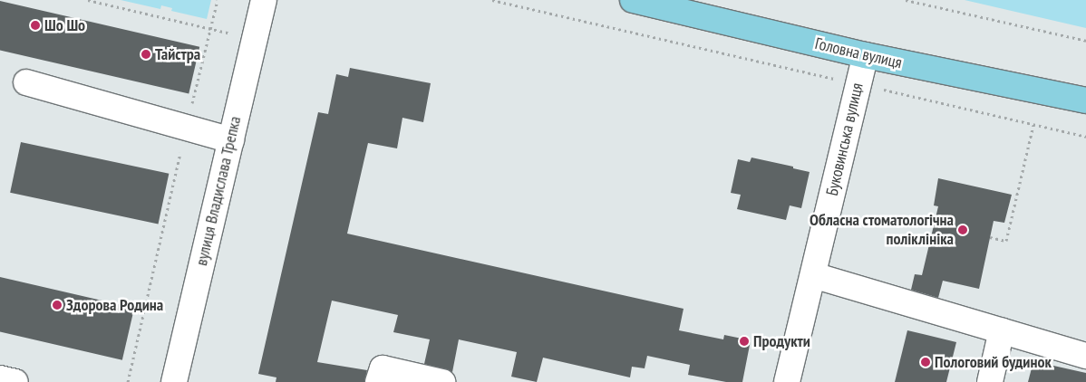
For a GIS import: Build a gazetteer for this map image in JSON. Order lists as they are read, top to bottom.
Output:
{
  "streets": {
    "main road": ["Головна вулиця"],
    "street": ["Буковинська вулиця", "вулиця Владислава Трепка"]
  },
  "crossings": [
    ["Головна вулиця", "Буковинська вулиця"]
  ],
  "places": [
    "Шо Шо",
    "Тайстра",
    "Обласна стоматологічна поліклініка",
    "Здорова Родина",
    "Продукти",
    "Пологовий будинок"
  ]
}
